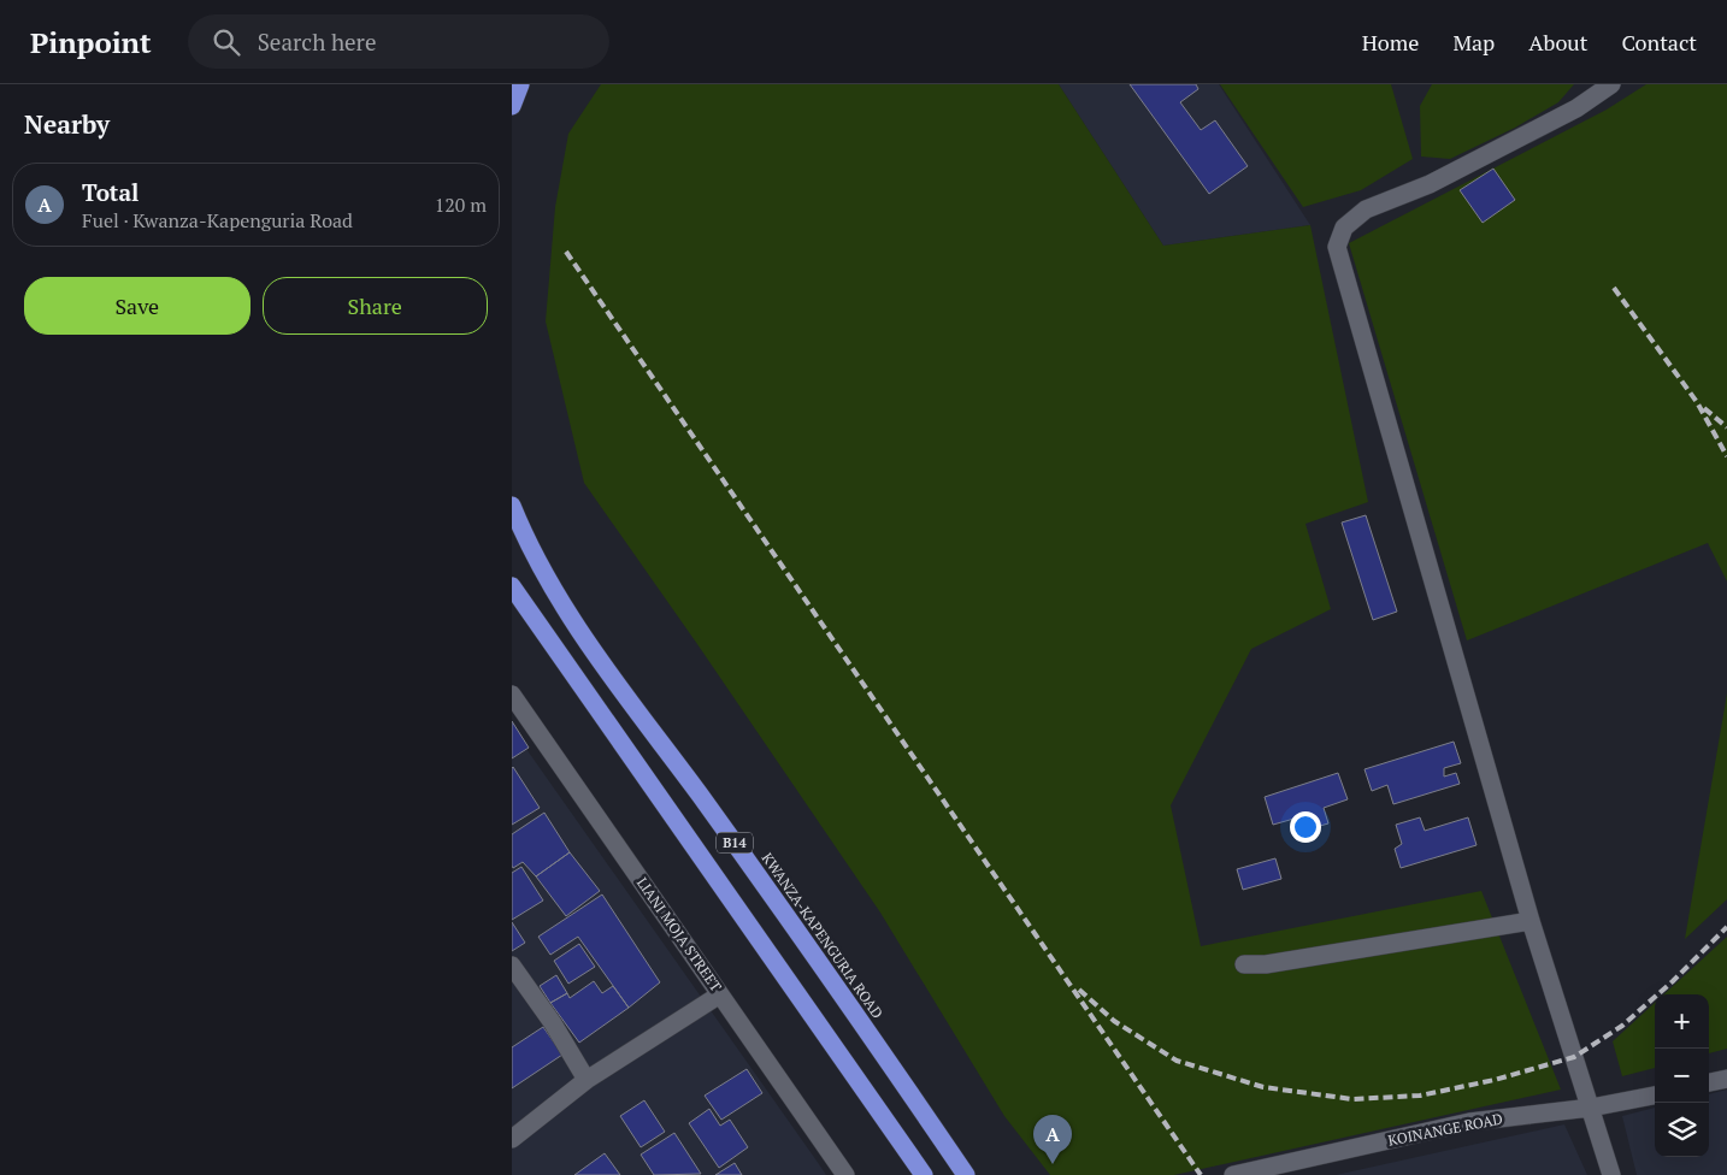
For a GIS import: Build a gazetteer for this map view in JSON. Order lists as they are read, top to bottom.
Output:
{
  "streets": {
    "highway": ["B14", "KWANZA-KAPENGURIA ROAD"],
    "street": ["LIANI MOJA STREET", "KOINANGE ROAD"]
  },
  "page": {
    "header": "Pinpoint",
    "search": "Search here",
    "nav": [
      "Home",
      "Map",
      "About",
      "Contact"
    ],
    "heading": "Nearby",
    "list": [
      {
        "mark": "A",
        "name": "Total",
        "note": "Fuel · Kwanza-Kapenguria Road",
        "value": "120 m"
      }
    ],
    "buttons": ["Save", "Share"],
    "map_buttons": ["+", "−"],
    "pins": "A"
  }
}
